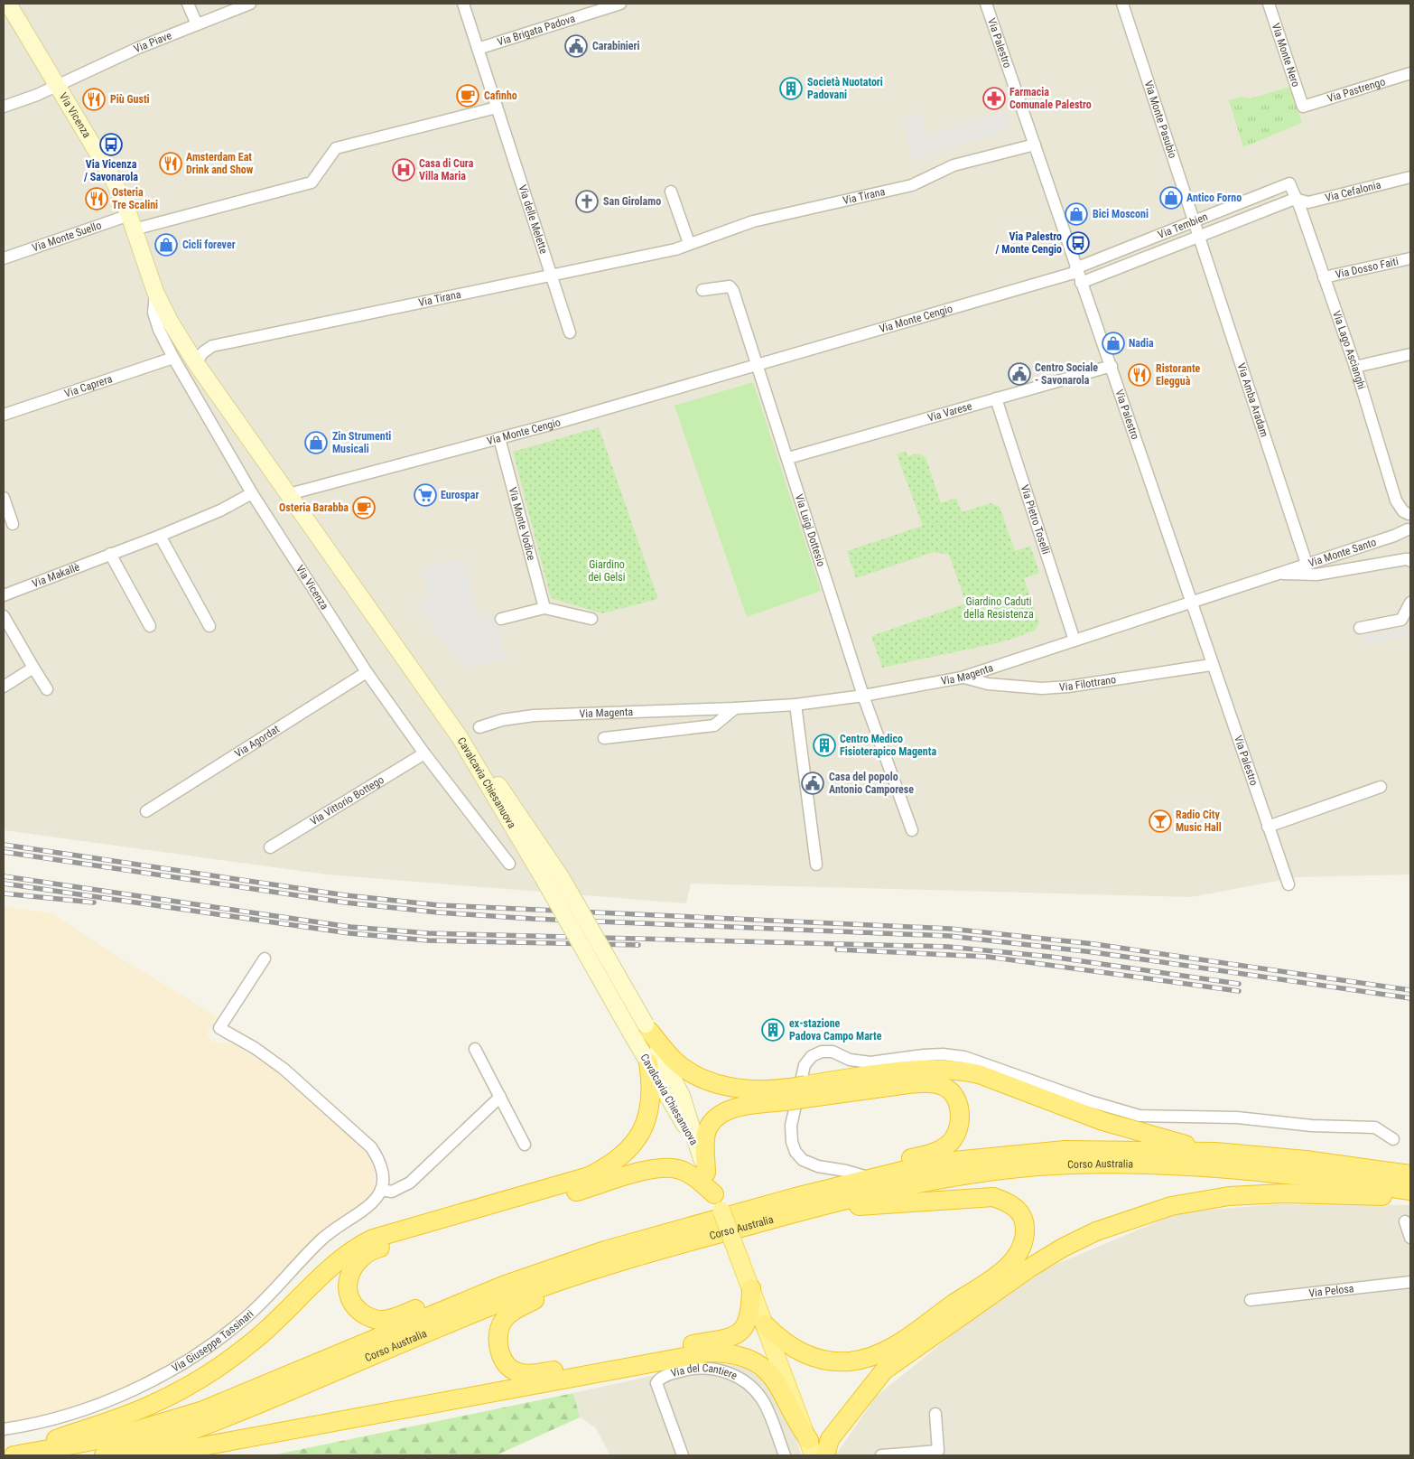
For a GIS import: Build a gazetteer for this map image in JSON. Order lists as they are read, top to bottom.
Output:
{
  "streets": {
    "highway": ["Corso Australia"],
    "main road": ["Via Vicenza", "Cavalcavia Chiesanuova"],
    "street": [
      "Via Brigata Padova",
      "Via Piave",
      "Via Palestro",
      "Via Monte Nero",
      "Via Pastrengo",
      "Via Monte Pasubio",
      "Via Cefalonia",
      "Via Tirana",
      "Via delle Melette",
      "Via Tembien",
      "Via Monte Suello",
      "Via Dosso Faiti",
      "Via Monte Cengio",
      "Via Lago Ascianghi",
      "Via Caprera",
      "Via Amba Aradam",
      "Via Varese",
      "Via Pietro Toselli",
      "Via Monte Vodice",
      "Via Luigi Dottesio",
      "Via Monte Santo",
      "Via Makallè",
      "Via Magenta",
      "Via Filottrano",
      "Via Agordat",
      "Via Vittorio Bottego",
      "Via Pelosa",
      "Via Giuseppe Tassinari",
      "Via del Cantiere"
    ]
  },
  "crossings": [
    ["Via Brigata Padova", "Via delle Melette"],
    ["Via Piave", "Via Vicenza"],
    ["Via Palestro", "Via Tirana"],
    ["Via Palestro", "Via Tembien"],
    ["Via Palestro", "Via Monte Cengio"],
    ["Via Palestro", "Via Varese"],
    ["Via Palestro", "Via Monte Santo"],
    ["Via Palestro", "Via Magenta"],
    ["Via Palestro", "Via Filottrano"],
    ["Via Monte Nero", "Via Pastrengo"],
    ["Via Vicenza", "Via Tirana"],
    ["Via Vicenza", "Via Monte Suello"],
    ["Via Vicenza", "Via Monte Cengio"],
    ["Via Vicenza", "Via Caprera"],
    ["Via Vicenza", "Via Makallè"],
    ["Via Vicenza", "Via Agordat"],
    ["Via Vicenza", "Cavalcavia Chiesanuova"],
    ["Via Vicenza", "Via Vittorio Bottego"],
    ["Via Monte Pasubio", "Via Tembien"],
    ["Via Monte Pasubio", "Via Amba Aradam"],
    ["Via Cefalonia", "Via Tembien"],
    ["Via Cefalonia", "Via Lago Ascianghi"],
    ["Via Tirana", "Via delle Melette"],
    ["Via Tembien", "Via Monte Cengio"],
    ["Via Tembien", "Via Lago Ascianghi"],
    ["Via Tembien", "Via Amba Aradam"],
    ["Via Dosso Faiti", "Via Lago Ascianghi"],
    ["Via Monte Cengio", "Via Monte Vodice"],
    ["Via Monte Cengio", "Via Luigi Dottesio"],
    ["Via Lago Ascianghi", "Via Monte Santo"],
    ["Via Amba Aradam", "Via Monte Santo"],
    ["Via Varese", "Via Pietro Toselli"],
    ["Via Varese", "Via Luigi Dottesio"],
    ["Via Pietro Toselli", "Via Magenta"],
    ["Via Luigi Dottesio", "Via Magenta"],
    ["Via Monte Santo", "Via Magenta"],
    ["Via Magenta", "Via Filottrano"]
  ],
  "parks": ["Giardino dei Gelsi", "Giardino Caduti della Resistenza"],
  "places": {
    "public building": ["Carabinieri", "Centro Sociale - Savonarola", "Casa del popolo Antonio Camporese"],
    "building": ["Società Nuotatori Padovani", "Centro Medico Fisioterapico Magenta", "ex-stazione Padova Campo Marte"],
    "cafe": ["Cafinho", "Osteria Barabba"],
    "pharmacy": ["Farmacia Comunale Palestro"],
    "restaurant": [
      "Più Gusti",
      "Amsterdam Eat Drink and Show",
      "Osteria Tre Scalini",
      "Ristorante Elegguà"
    ],
    "bus stop": ["Via Vicenza / Savonarola", "Via Palestro / Monte Cengio"],
    "hospital": ["Casa di Cura Villa Maria"],
    "shop": [
      "Antico Forno",
      "Bici Mosconi",
      "Cicli forever",
      "Nadia",
      "Zin Strumenti Musicali"
    ],
    "church": ["San Girolamo"],
    "supermarket": ["Eurospar"],
    "bar": ["Radio City Music Hall"]
  }
}
